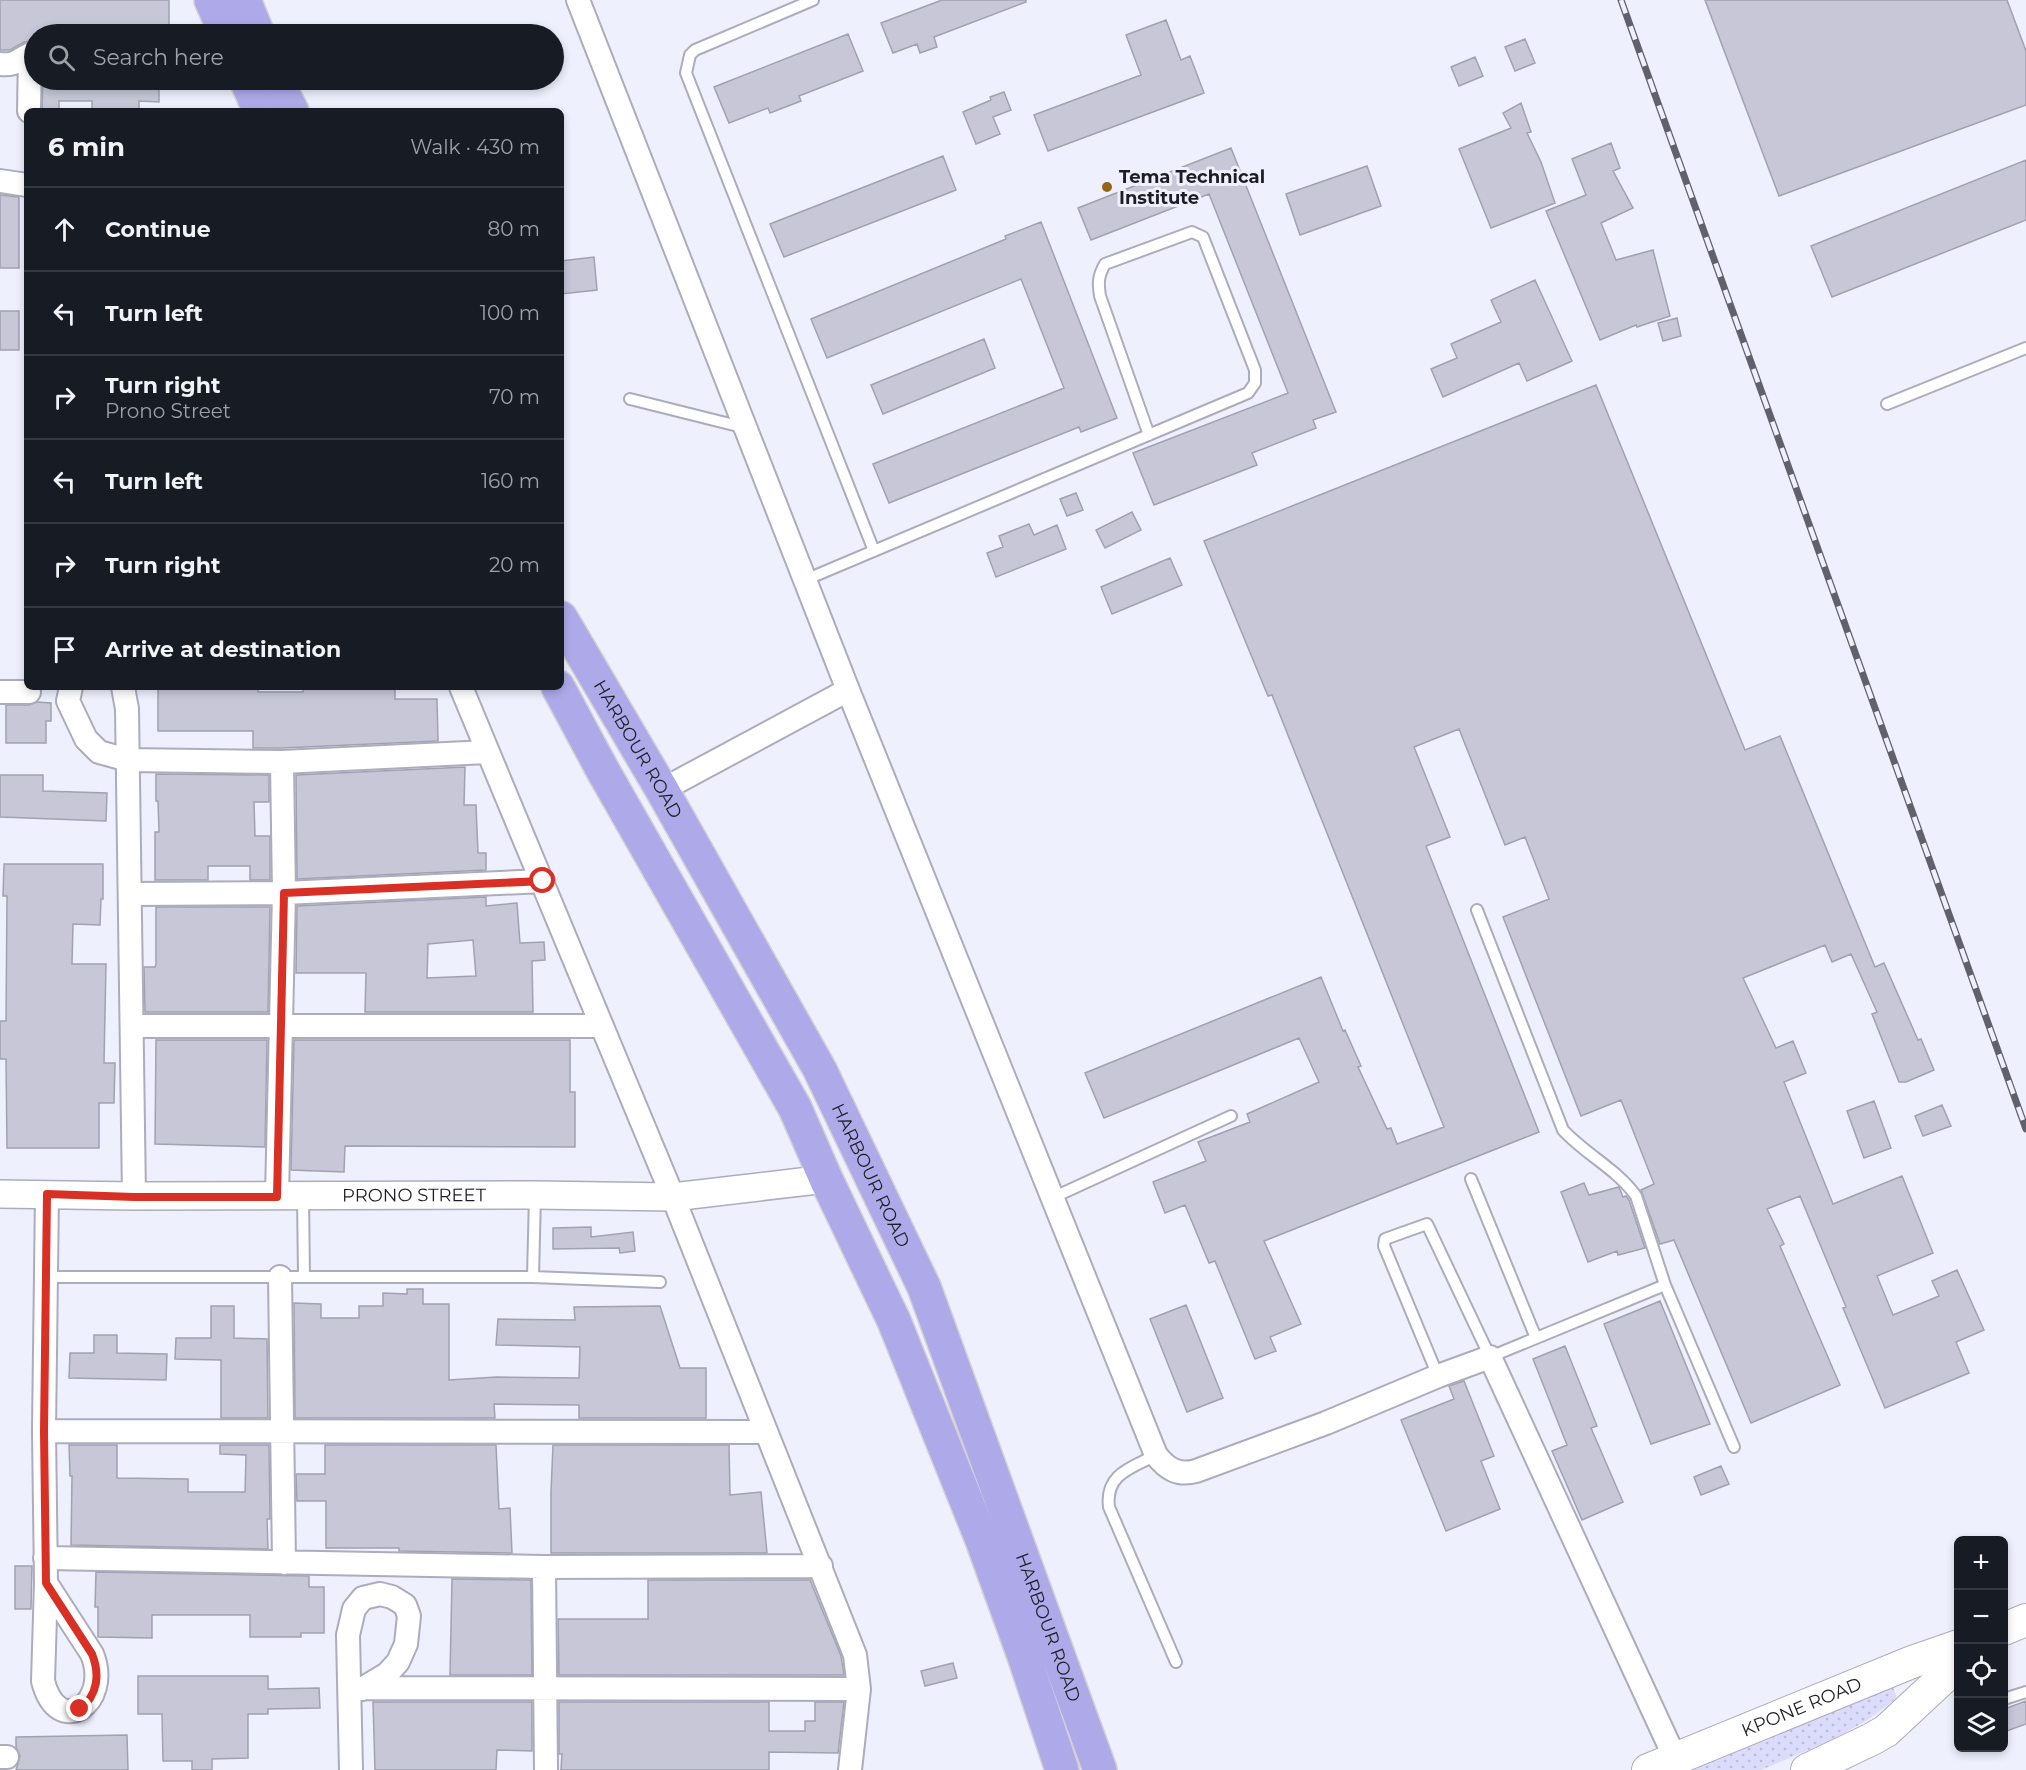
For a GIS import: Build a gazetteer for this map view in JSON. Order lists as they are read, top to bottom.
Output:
{
  "streets": {
    "highway": ["HARBOUR ROAD"],
    "main road": ["KPONE ROAD"],
    "street": ["PRONO STREET"]
  },
  "crossings": [
    ["HARBOUR ROAD", "PRONO STREET"]
  ],
  "places": ["Tema Technical Institute"],
  "page": {
    "search": "Search here",
    "heading": ["6 min", "Walk · 430 m"],
    "list": [
      ["Continue", "80 m"],
      ["Turn left", "100 m"],
      ["Turn right", "Prono Street", "70 m"],
      ["Turn left", "160 m"],
      ["Turn right", "20 m"],
      "Arrive at destination"
    ],
    "map_buttons": ["+", "−"]
  }
}
